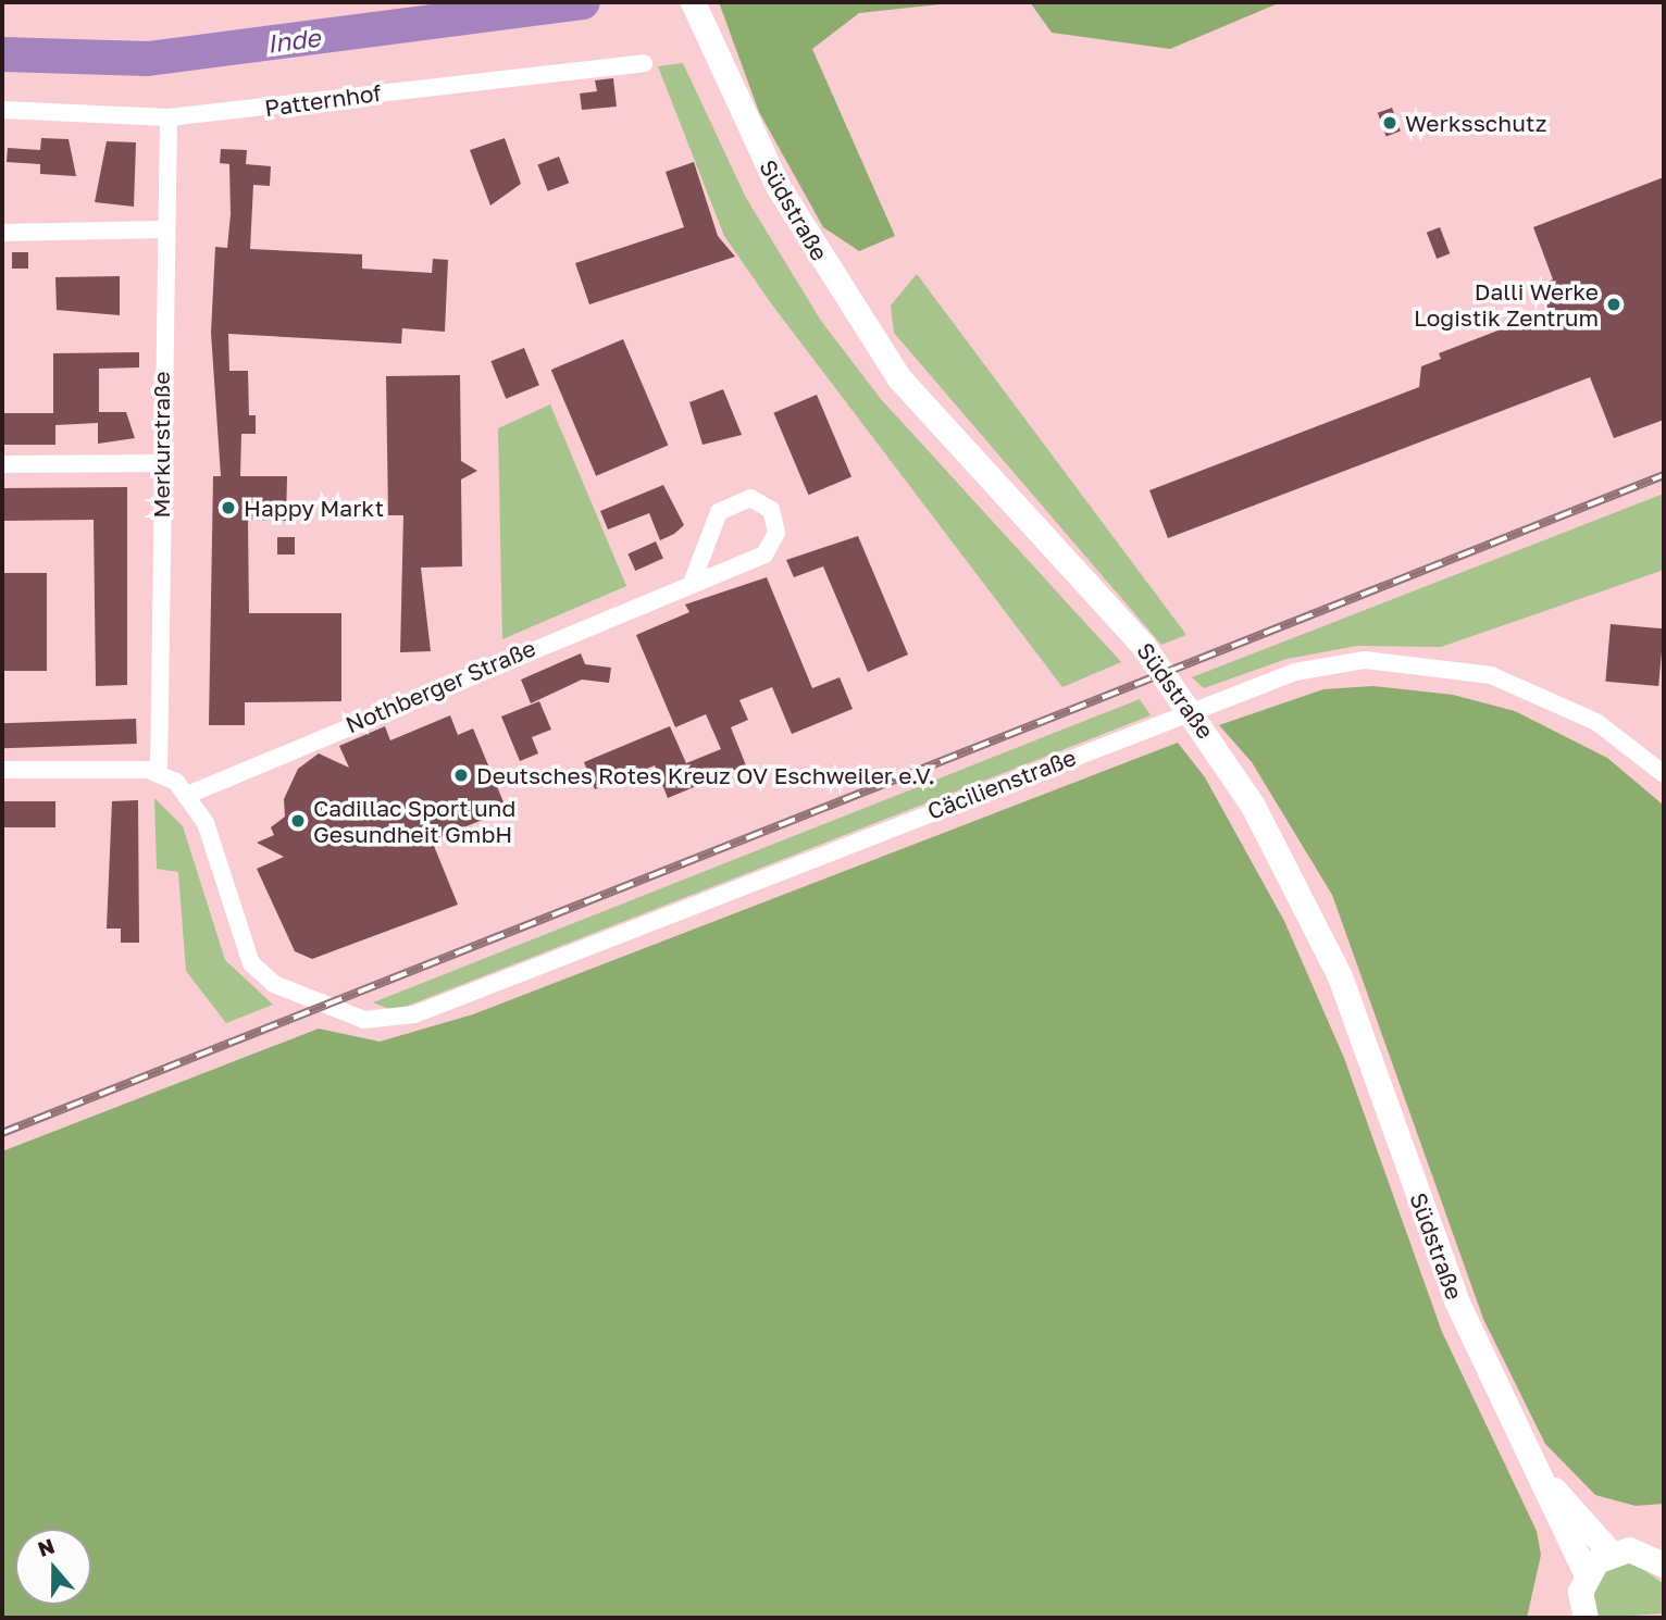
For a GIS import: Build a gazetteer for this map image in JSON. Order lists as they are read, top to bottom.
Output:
{
  "streets": {
    "main road": ["Südstraße"],
    "street": [
      "Patternhof",
      "Merkurstraße",
      "Nothberger Straße",
      "Cäcilienstraße"
    ]
  },
  "crossings": [
    ["Patternhof", "Merkurstraße"],
    ["Nothberger Straße", "Cäcilienstraße"]
  ],
  "water": ["Inde"],
  "places": [
    "Werksschutz",
    "Dalli Werke Logistik Zentrum",
    "Happy Markt",
    "Deutsches Rotes Kreuz OV Eschweiler e.V.",
    "Cadillac Sport und Gesundheit GmbH"
  ],
  "north": "top"
}
